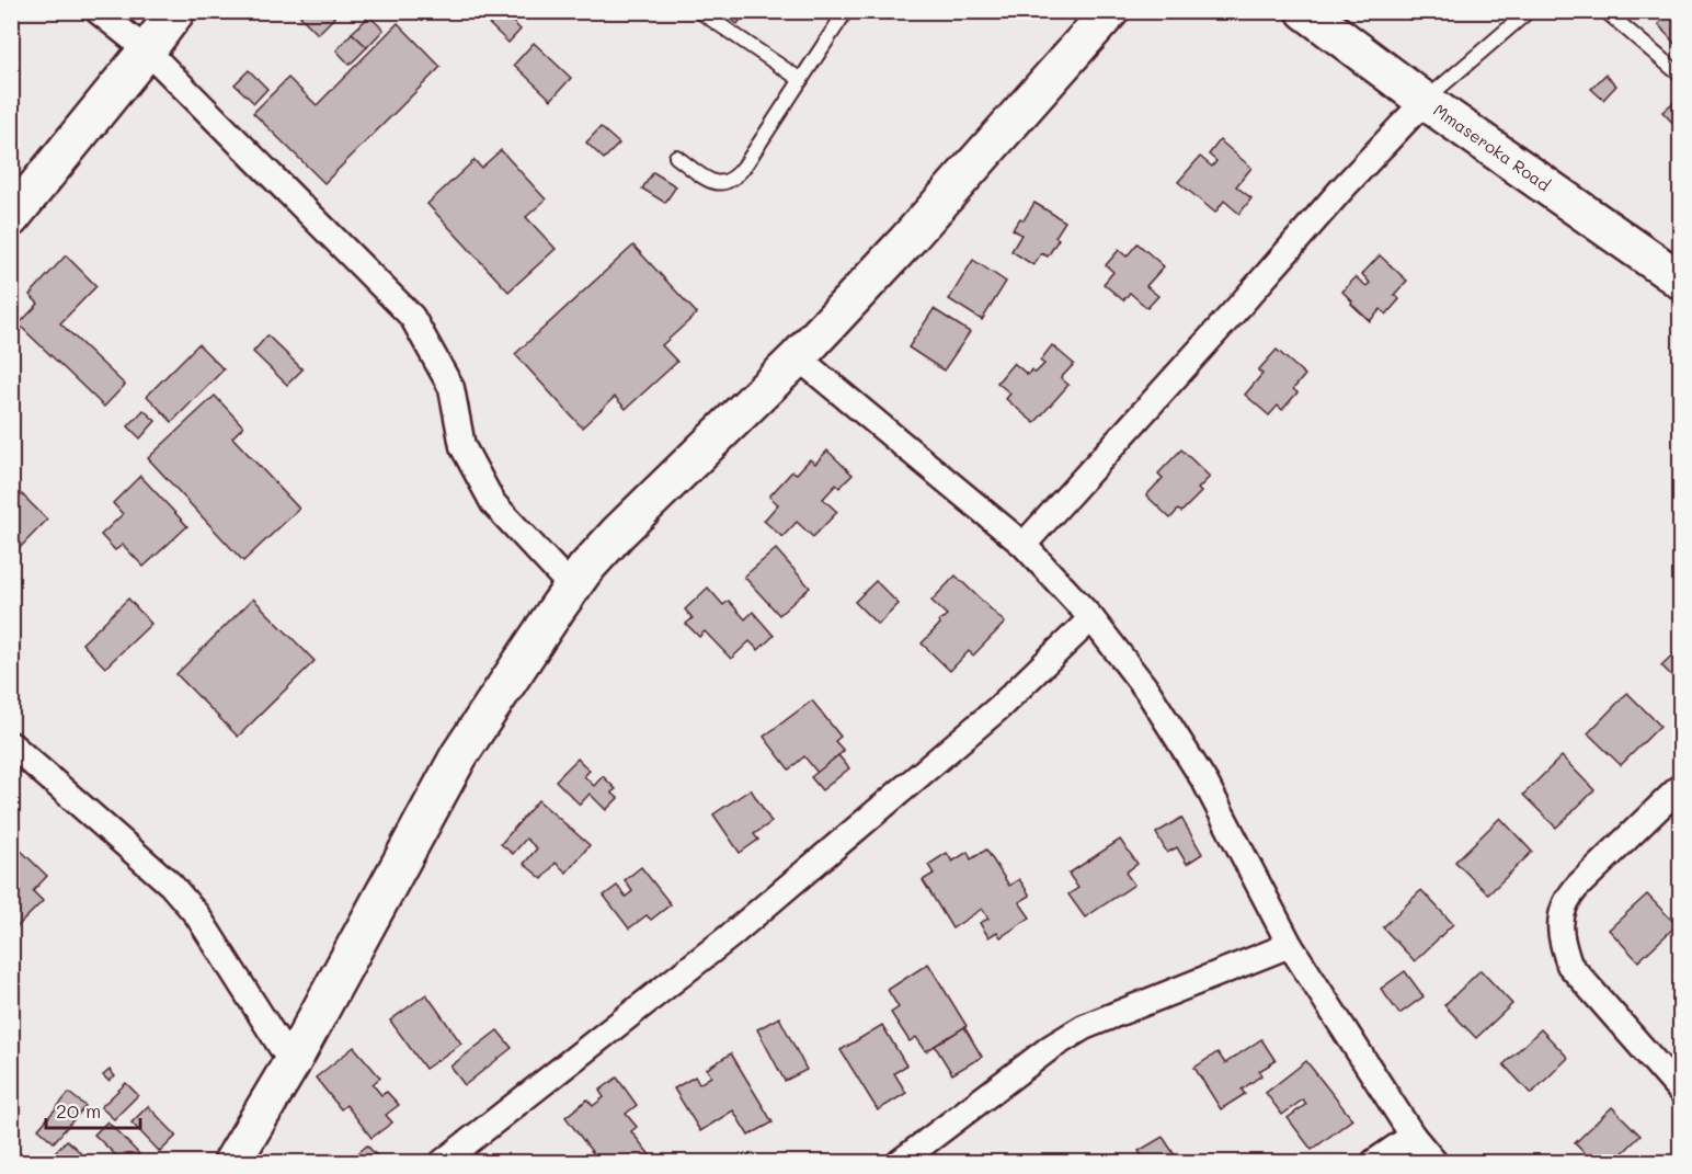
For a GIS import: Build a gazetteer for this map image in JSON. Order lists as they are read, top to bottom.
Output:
{
  "streets": {
    "street": ["Mmaseroka Road"]
  },
  "scale_bar": "20 m"
}
